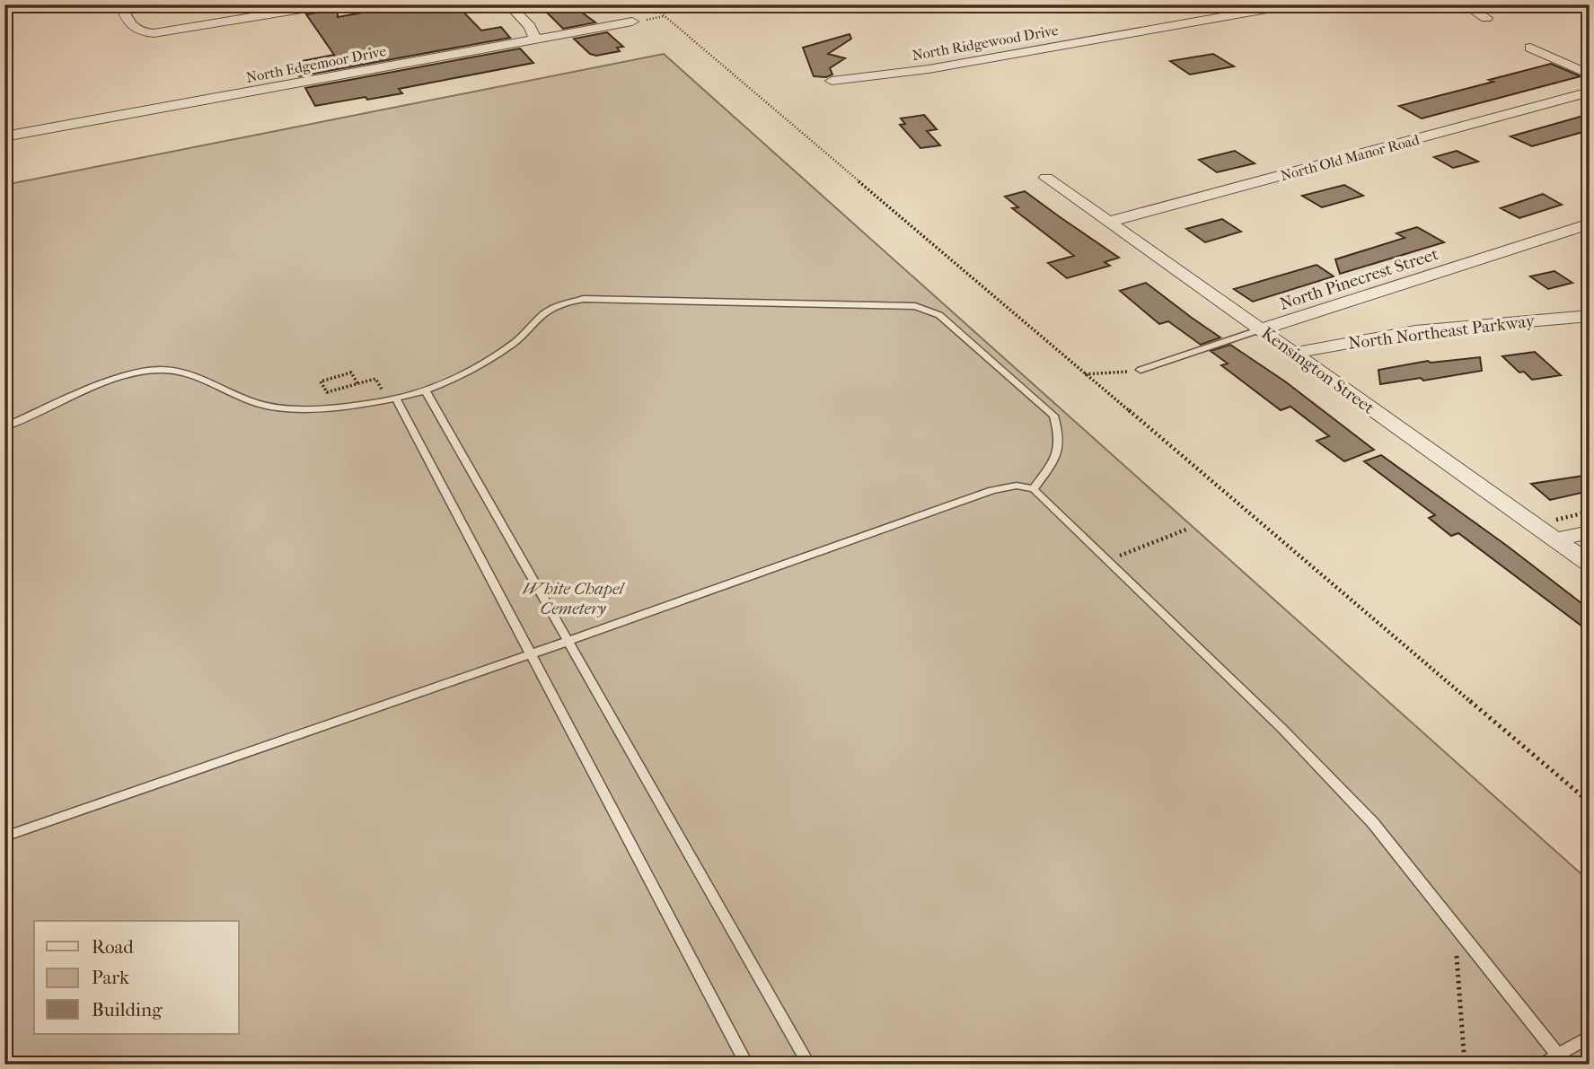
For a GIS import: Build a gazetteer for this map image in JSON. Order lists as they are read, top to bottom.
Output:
{
  "streets": {
    "street": [
      "North Ridgewood Drive",
      "North Edgemoor Drive",
      "North Old Manor Road",
      "North Pinecrest Street",
      "North Northeast Parkway",
      "Kensington Street"
    ]
  },
  "crossings": [
    ["North Old Manor Road", "Kensington Street"],
    ["North Pinecrest Street", "Kensington Street"],
    ["North Northeast Parkway", "Kensington Street"]
  ],
  "parks": ["White Chapel Cemetery"],
  "legend": ["Road", "Park", "Building"]
}
